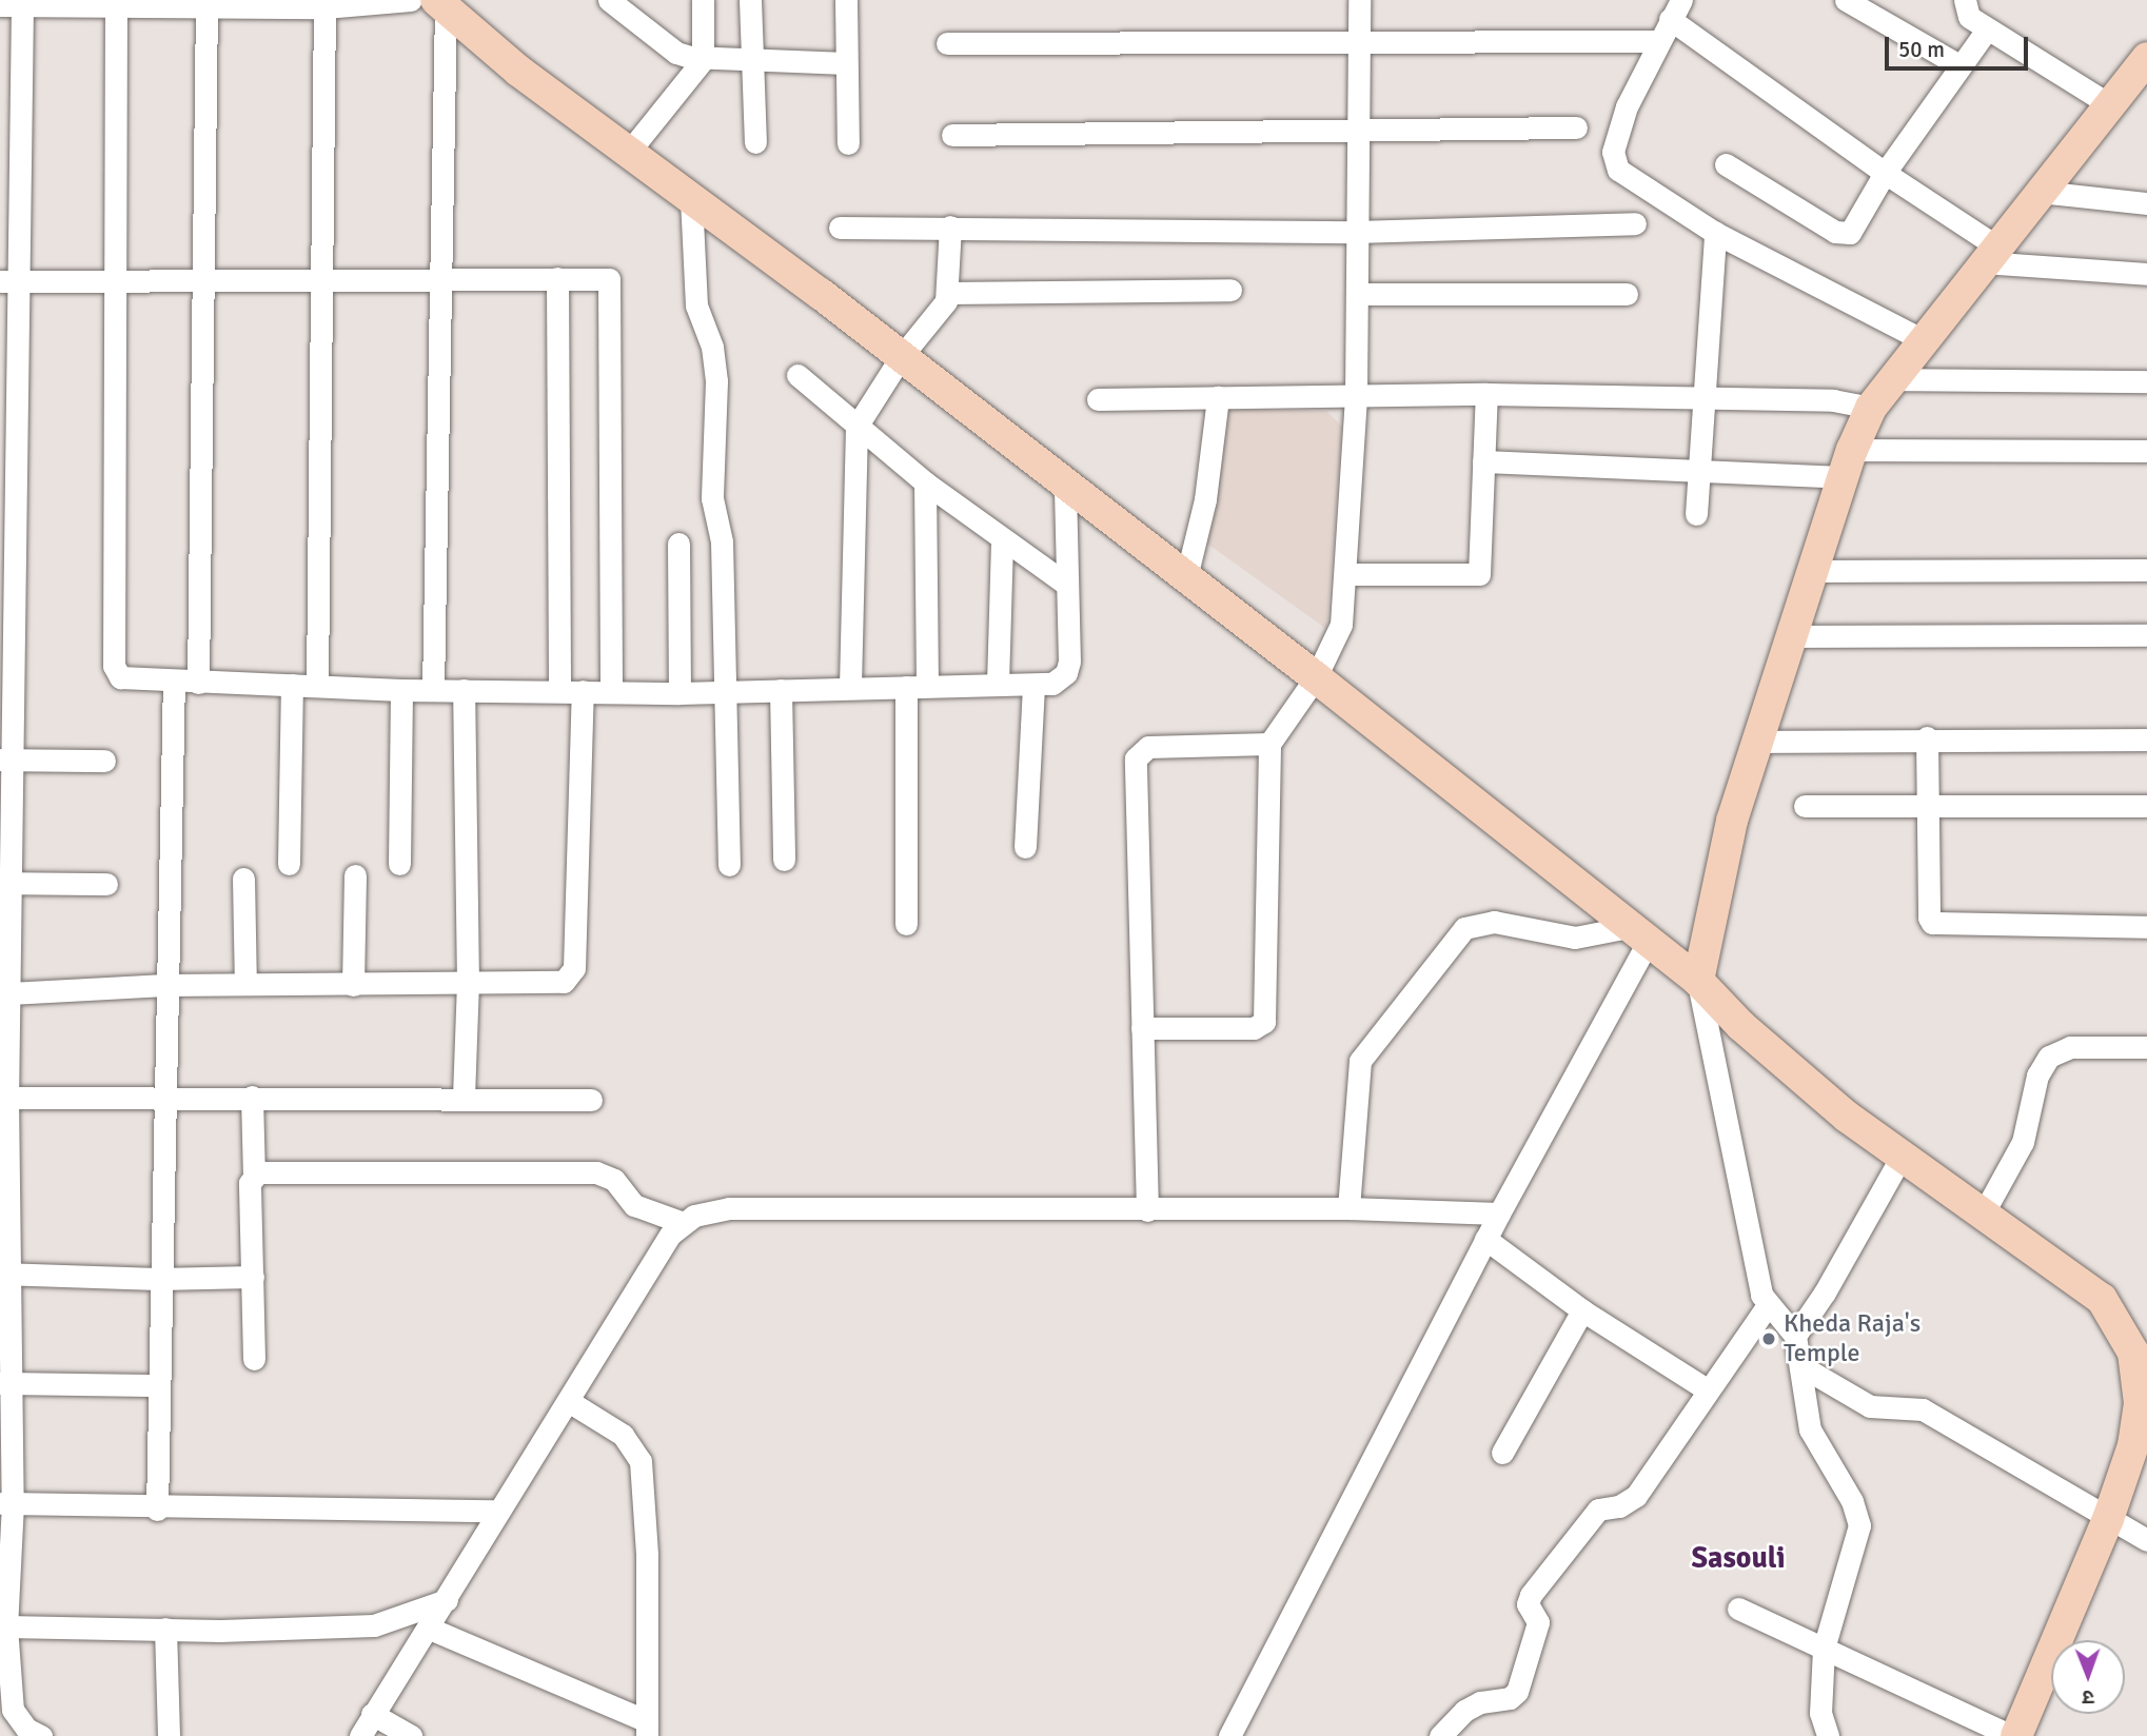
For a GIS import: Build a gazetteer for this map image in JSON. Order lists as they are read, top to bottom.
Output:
{
  "districts": ["Sasouli"],
  "places": ["Kheda Raja's Temple"],
  "scale_bar": "50 m",
  "north": "bottom"
}
